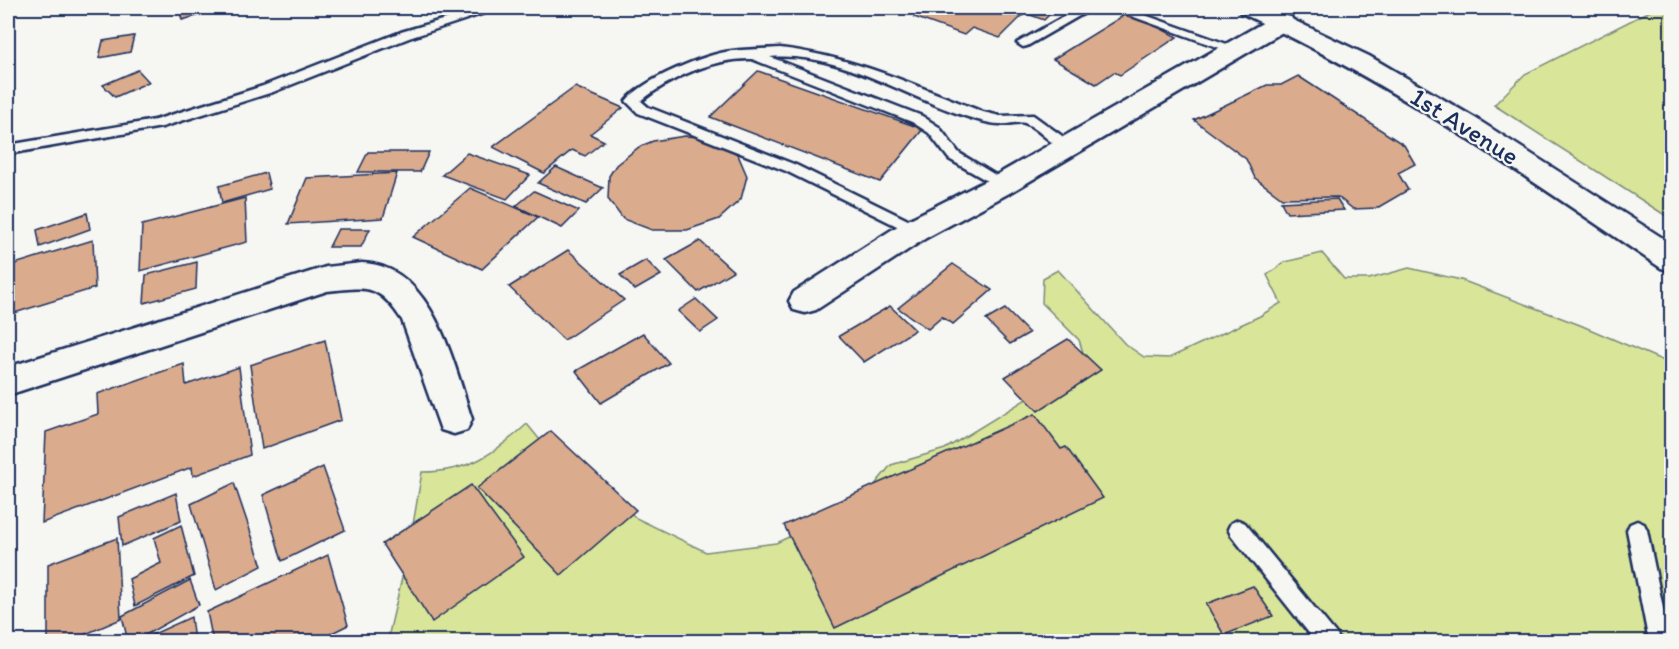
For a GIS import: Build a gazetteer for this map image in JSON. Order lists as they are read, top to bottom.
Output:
{
  "streets": {
    "street": ["1st Avenue"]
  }
}
